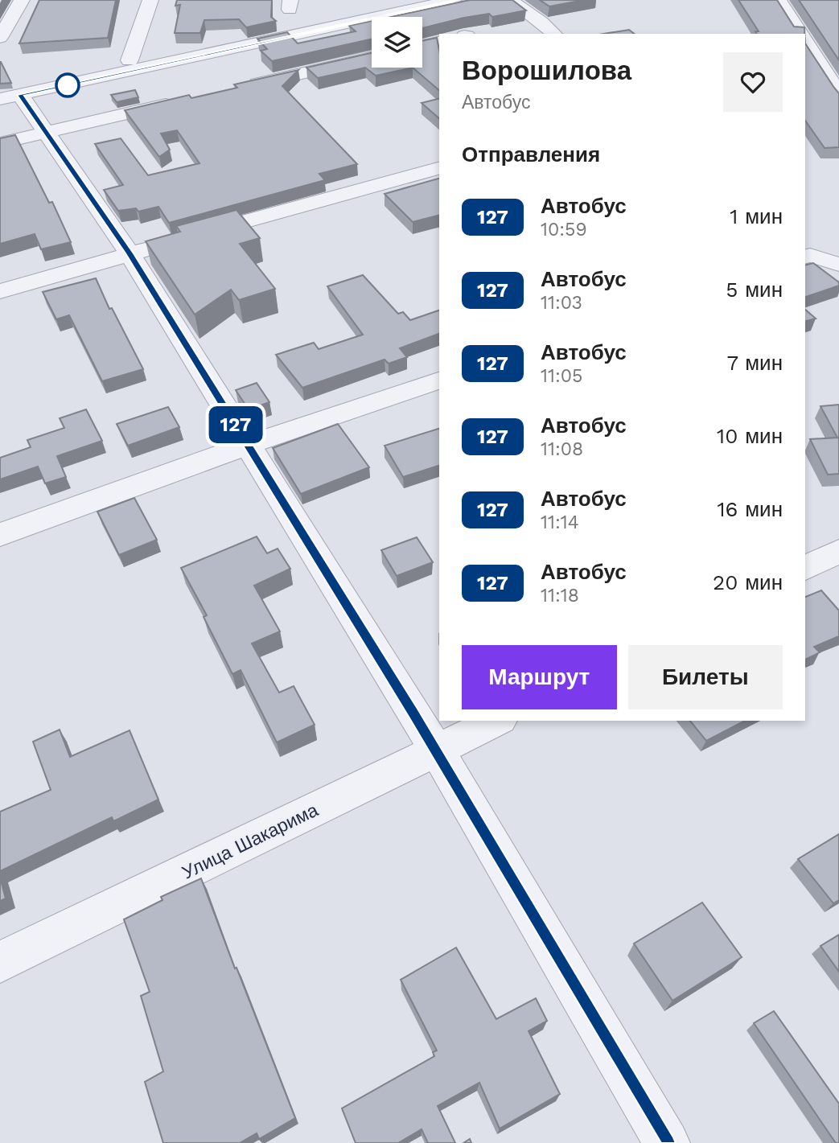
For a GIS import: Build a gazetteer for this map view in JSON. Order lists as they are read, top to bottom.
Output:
{
  "streets": {
    "street": ["Улица Шакарима"]
  },
  "lines": ["bus line 127"],
  "page": {
    "on_map": "127",
    "heading": [
      ["Ворошилова", "Автобус"],
      "Отправления"
    ],
    "list": [
      {
        "mark": "127",
        "name": "Автобус",
        "note": "10:59",
        "value": "1 мин"
      },
      {
        "mark": "127",
        "name": "Автобус",
        "note": "11:03",
        "value": "5 мин"
      },
      {
        "mark": "127",
        "name": "Автобус",
        "note": "11:05",
        "value": "7 мин"
      },
      {
        "mark": "127",
        "name": "Автобус",
        "note": "11:08",
        "value": "10 мин"
      },
      {
        "mark": "127",
        "name": "Автобус",
        "note": "11:14",
        "value": "16 мин"
      },
      {
        "mark": "127",
        "name": "Автобус",
        "note": "11:18",
        "value": "20 мин"
      }
    ],
    "buttons": ["Маршрут", "Билеты"]
  }
}
